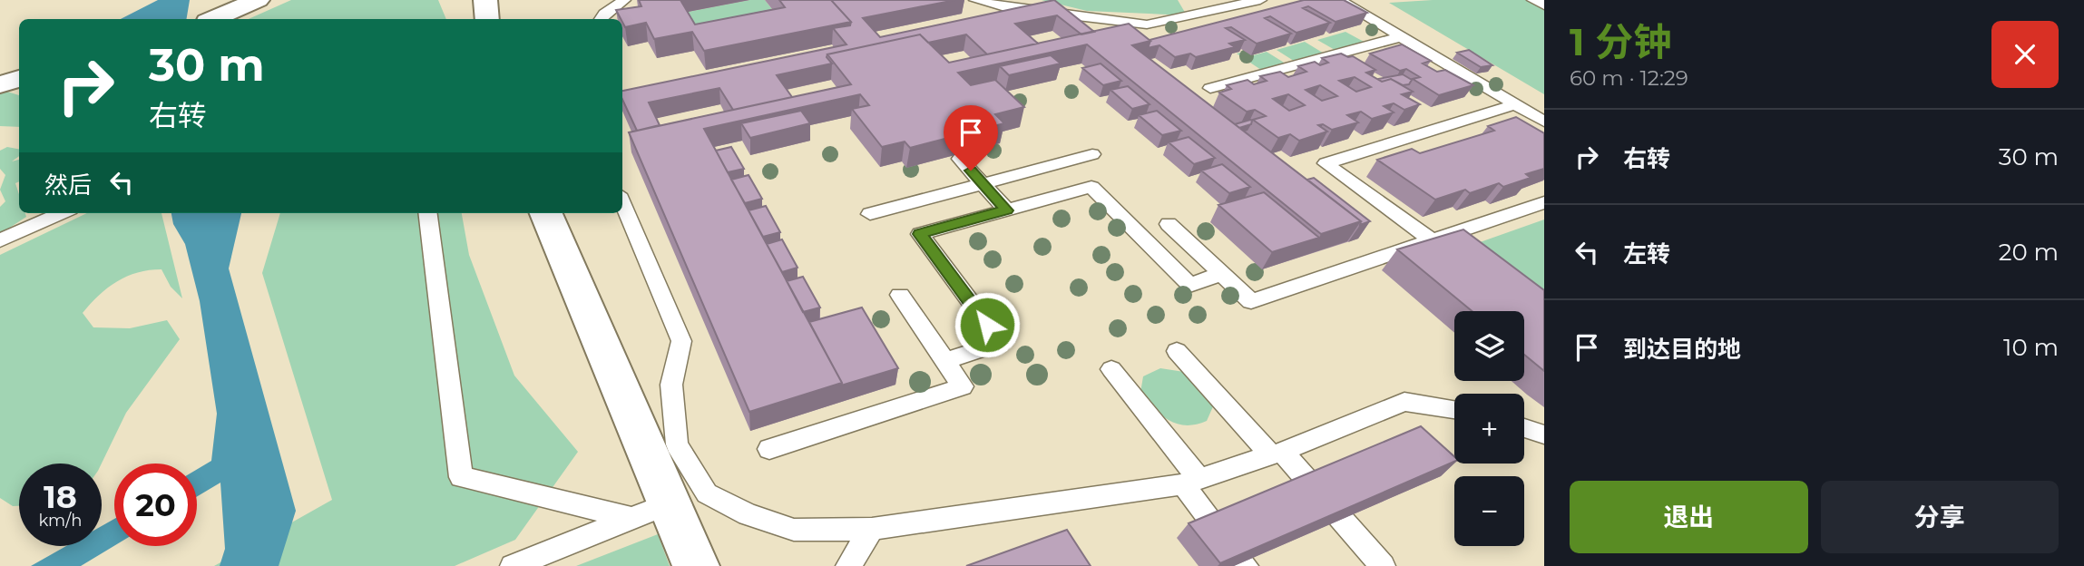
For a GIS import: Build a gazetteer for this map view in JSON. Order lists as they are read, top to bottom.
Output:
{
  "page": {
    "heading": ["1 分钟", "60 m · 12:29"],
    "turn": ["30 m", "右转"],
    "list": [
      {
        "name": "右转",
        "value": "30 m"
      },
      {
        "name": "左转",
        "value": "20 m"
      },
      {
        "name": "到达目的地",
        "value": "10 m"
      }
    ],
    "then": "然后",
    "map_buttons": ["+", "−"],
    "speed": "18 km/h",
    "limit": "20",
    "buttons": ["退出", "分享"]
  }
}
